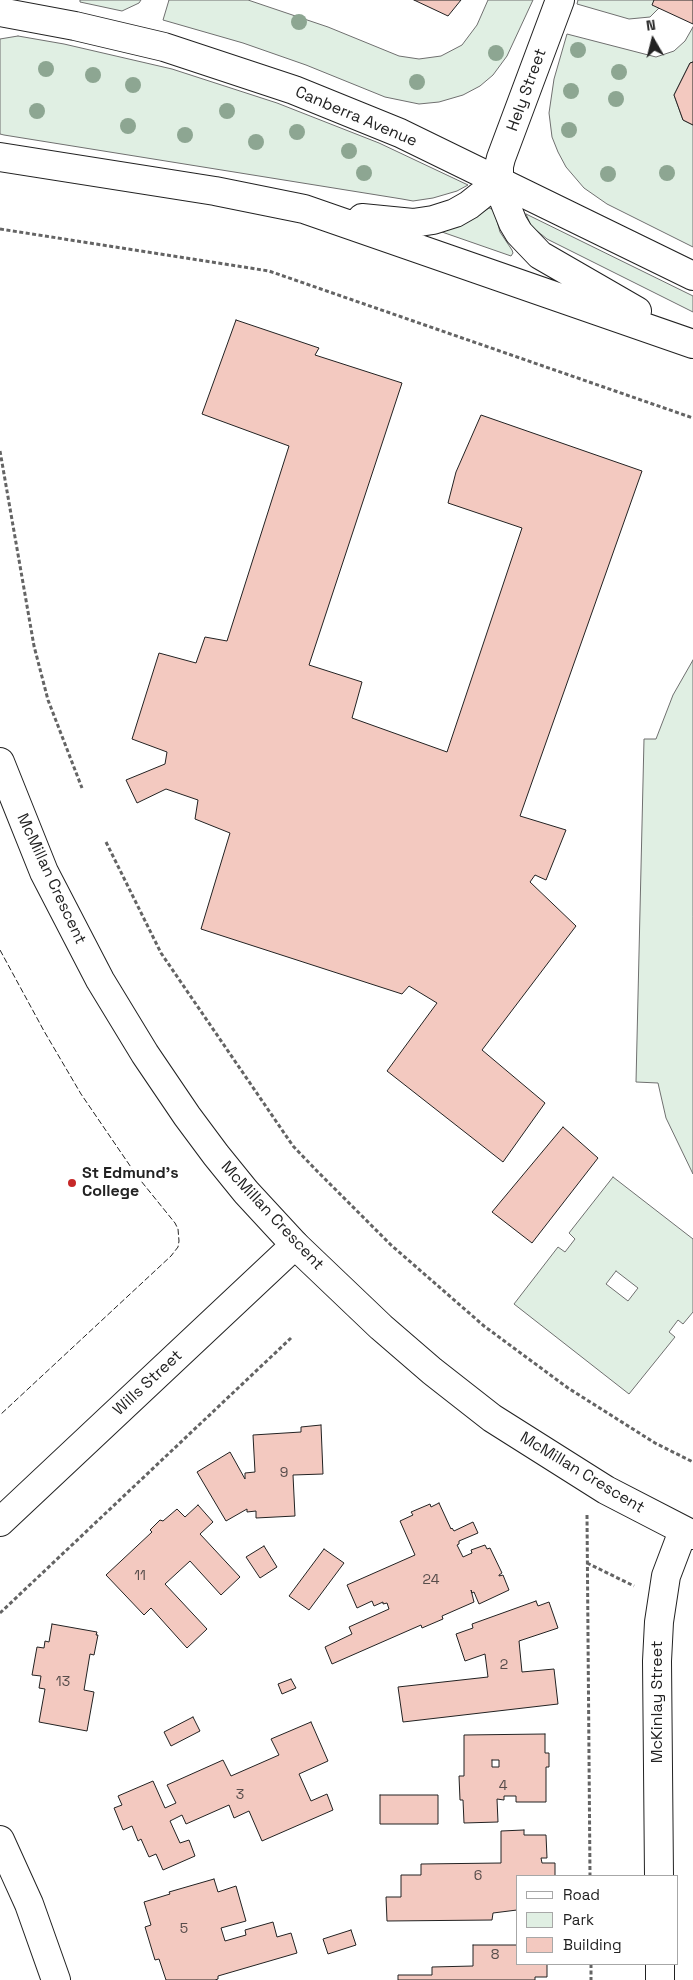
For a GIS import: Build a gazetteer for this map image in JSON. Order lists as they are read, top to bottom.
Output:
{
  "streets": {
    "main road": [
      "Hely Street",
      "Canberra Avenue",
      "McMillan Crescent",
      "Wills Street",
      "McKinlay Street"
    ]
  },
  "crossings": [
    ["Hely Street", "Canberra Avenue"],
    ["McMillan Crescent", "Wills Street"],
    ["McMillan Crescent", "McKinlay Street"]
  ],
  "places": ["St Edmund's College"],
  "house_numbers": [
    "9",
    "11",
    "24",
    "2",
    "13",
    "4",
    "3",
    "6",
    "5",
    "8"
  ],
  "legend": ["Road", "Park", "Building"],
  "north": "top"
}
